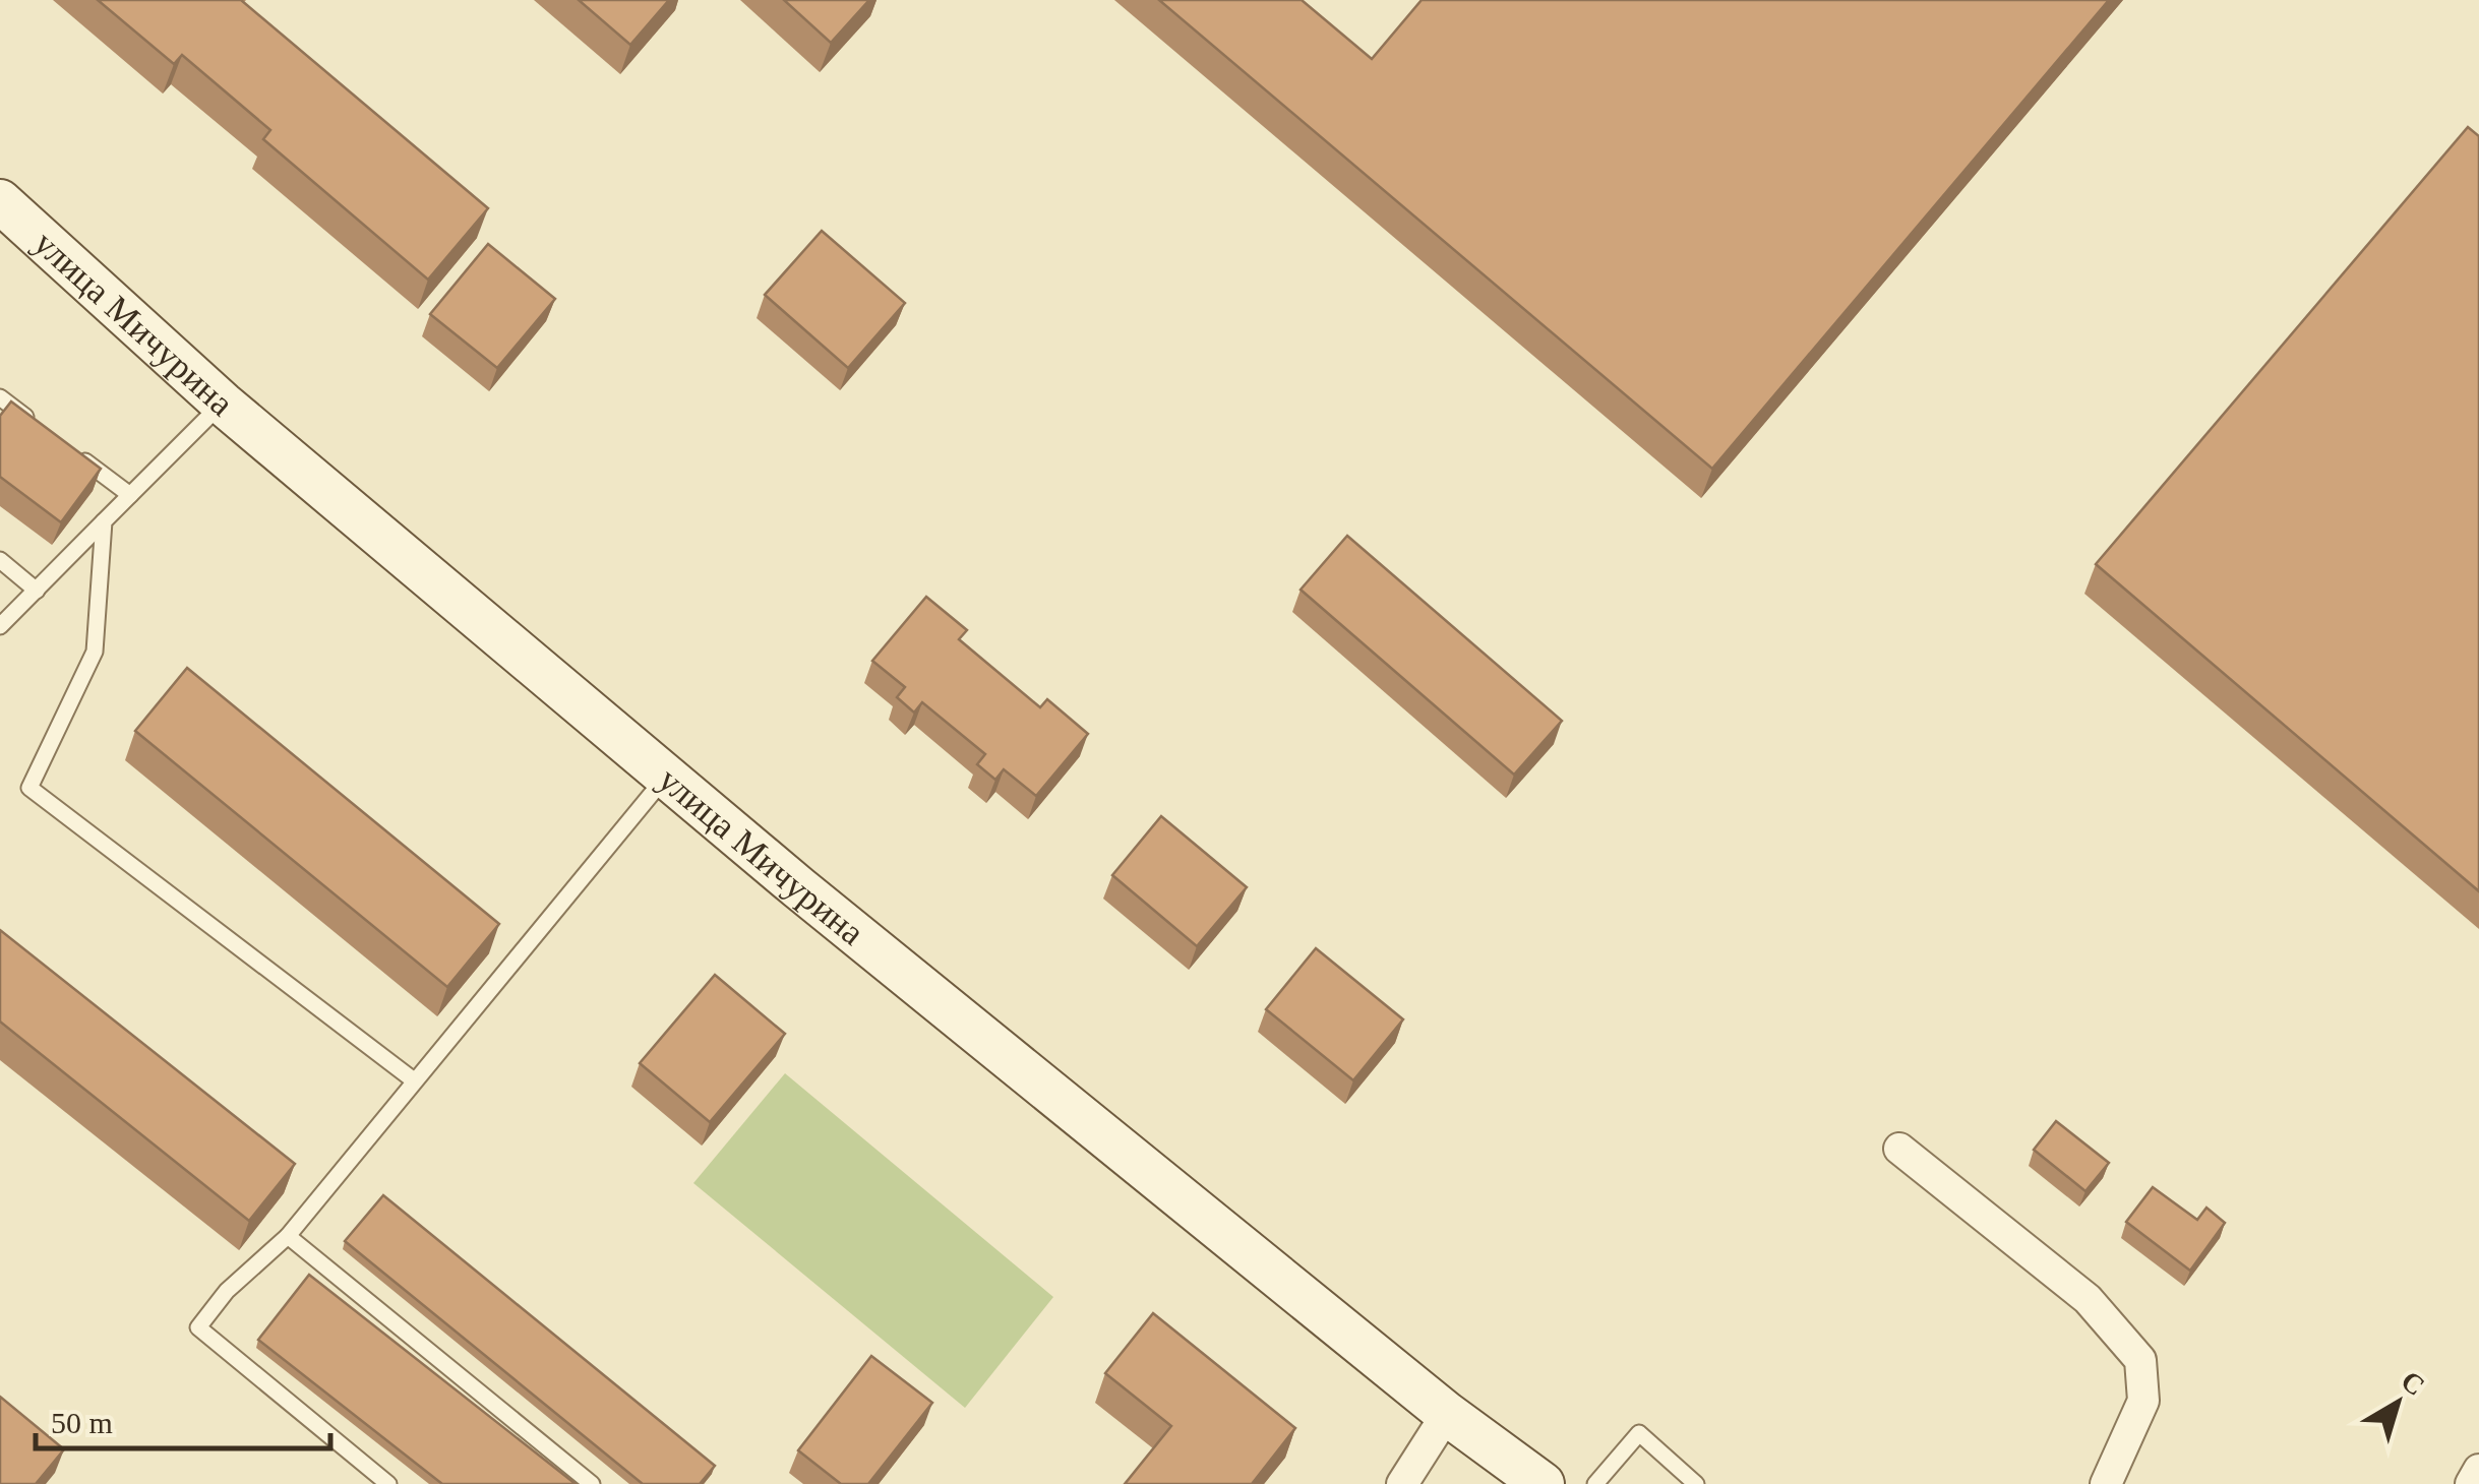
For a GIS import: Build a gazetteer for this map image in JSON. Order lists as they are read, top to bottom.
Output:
{
  "streets": {
    "main road": ["улица Мичурина"]
  },
  "scale_bar": "50 m",
  "north": "top right"
}
